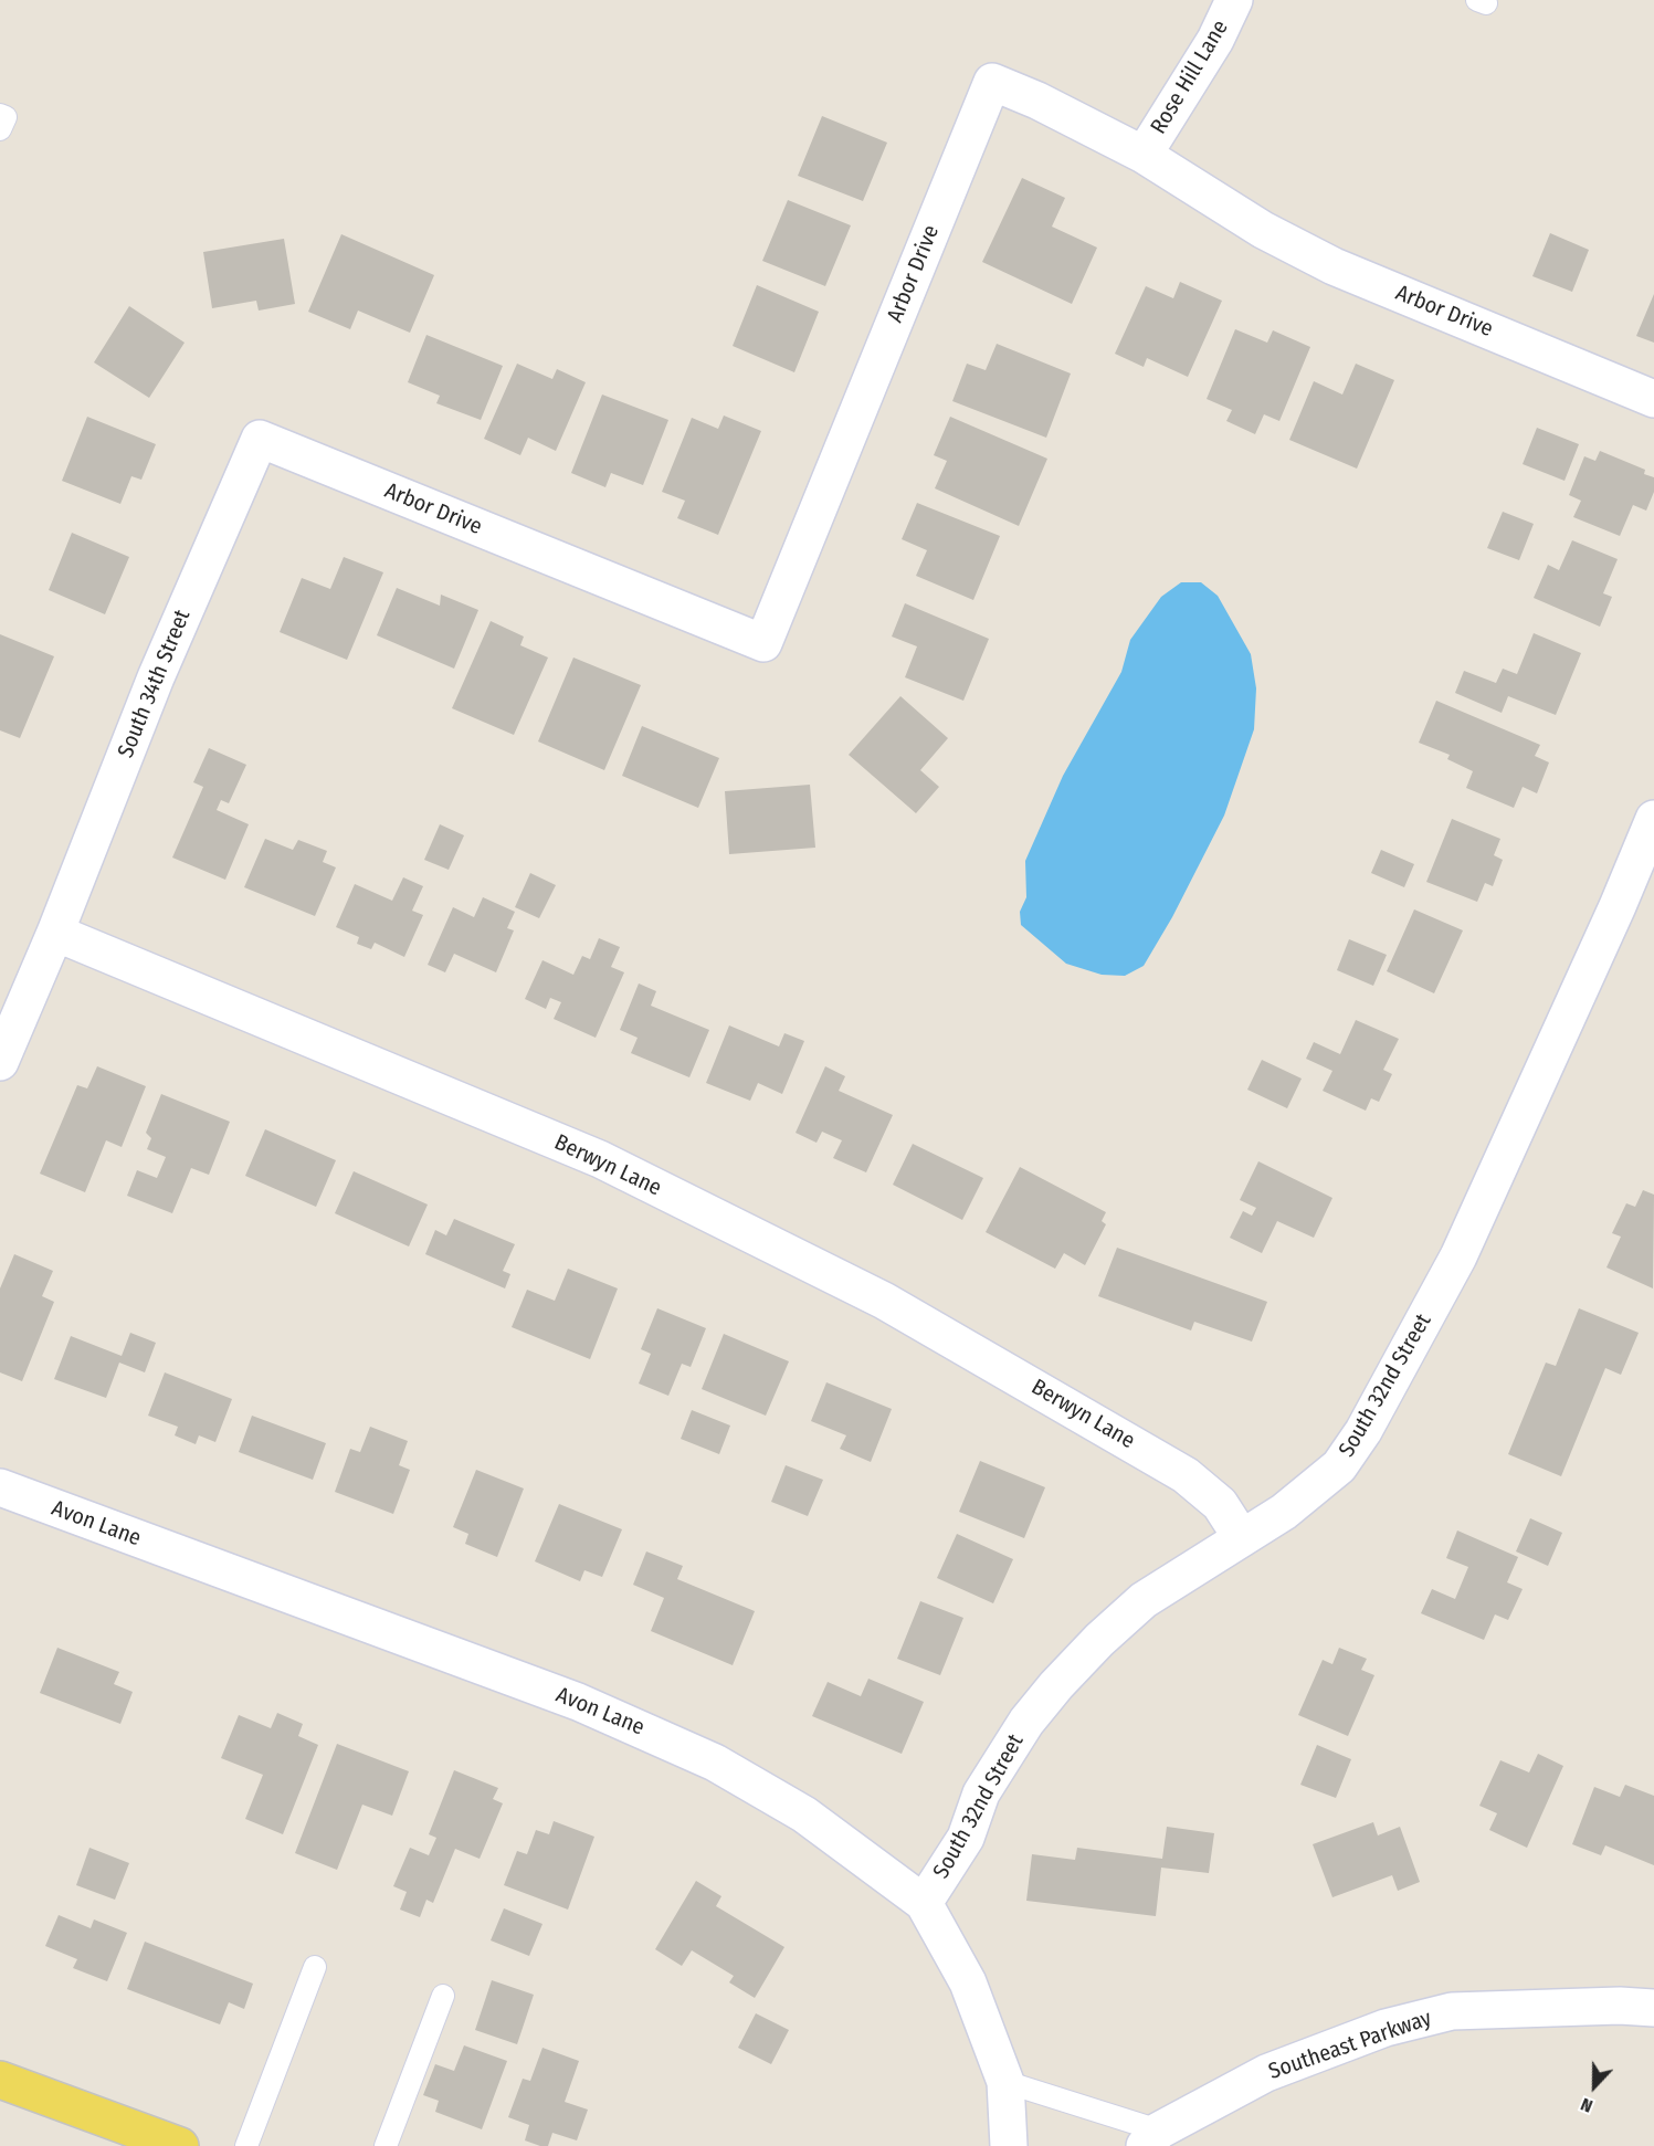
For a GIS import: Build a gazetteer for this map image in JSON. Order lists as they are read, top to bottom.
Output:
{
  "streets": {
    "street": [
      "Rose Hill Lane",
      "Arbor Drive",
      "South 34th Street",
      "Berwyn Lane",
      "South 32nd Street",
      "Avon Lane",
      "Southeast Parkway"
    ]
  },
  "crossings": [
    ["Rose Hill Lane", "Arbor Drive"],
    ["Arbor Drive", "South 34th Street"],
    ["South 34th Street", "Berwyn Lane"],
    ["Berwyn Lane", "South 32nd Street"],
    ["South 32nd Street", "Avon Lane"]
  ],
  "north": "bottom"
}
